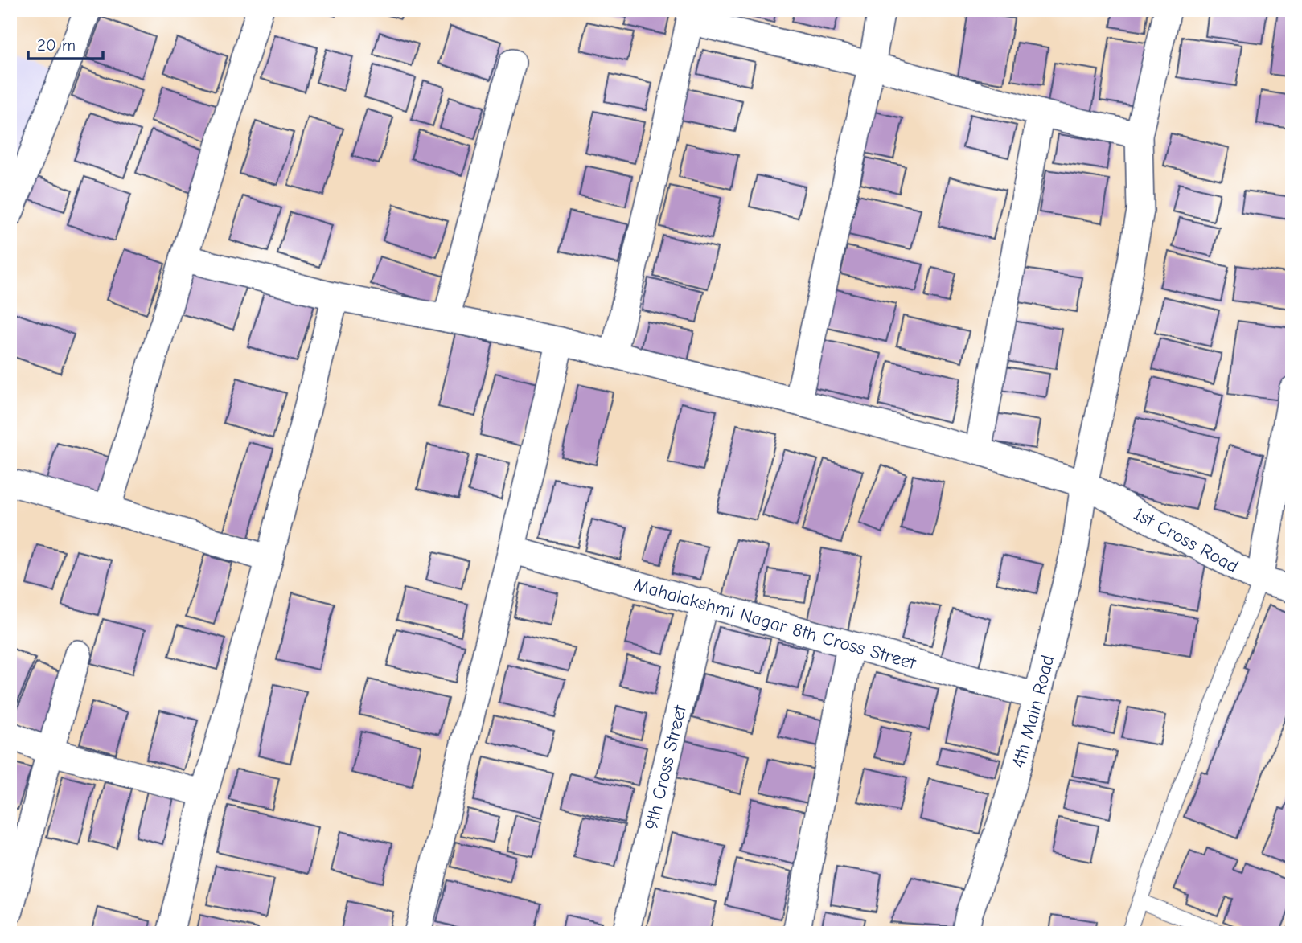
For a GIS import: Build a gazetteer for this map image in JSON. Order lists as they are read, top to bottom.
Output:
{
  "streets": {
    "street": [
      "1st Cross Road",
      "Mahalakshmi Nagar 8th Cross Street",
      "4th Main Road",
      "9th Cross Street"
    ]
  },
  "crossings": [
    ["1st Cross Road", "4th Main Road"],
    ["Mahalakshmi Nagar 8th Cross Street", "4th Main Road"],
    ["Mahalakshmi Nagar 8th Cross Street", "9th Cross Street"]
  ],
  "scale_bar": "20 m"
}
